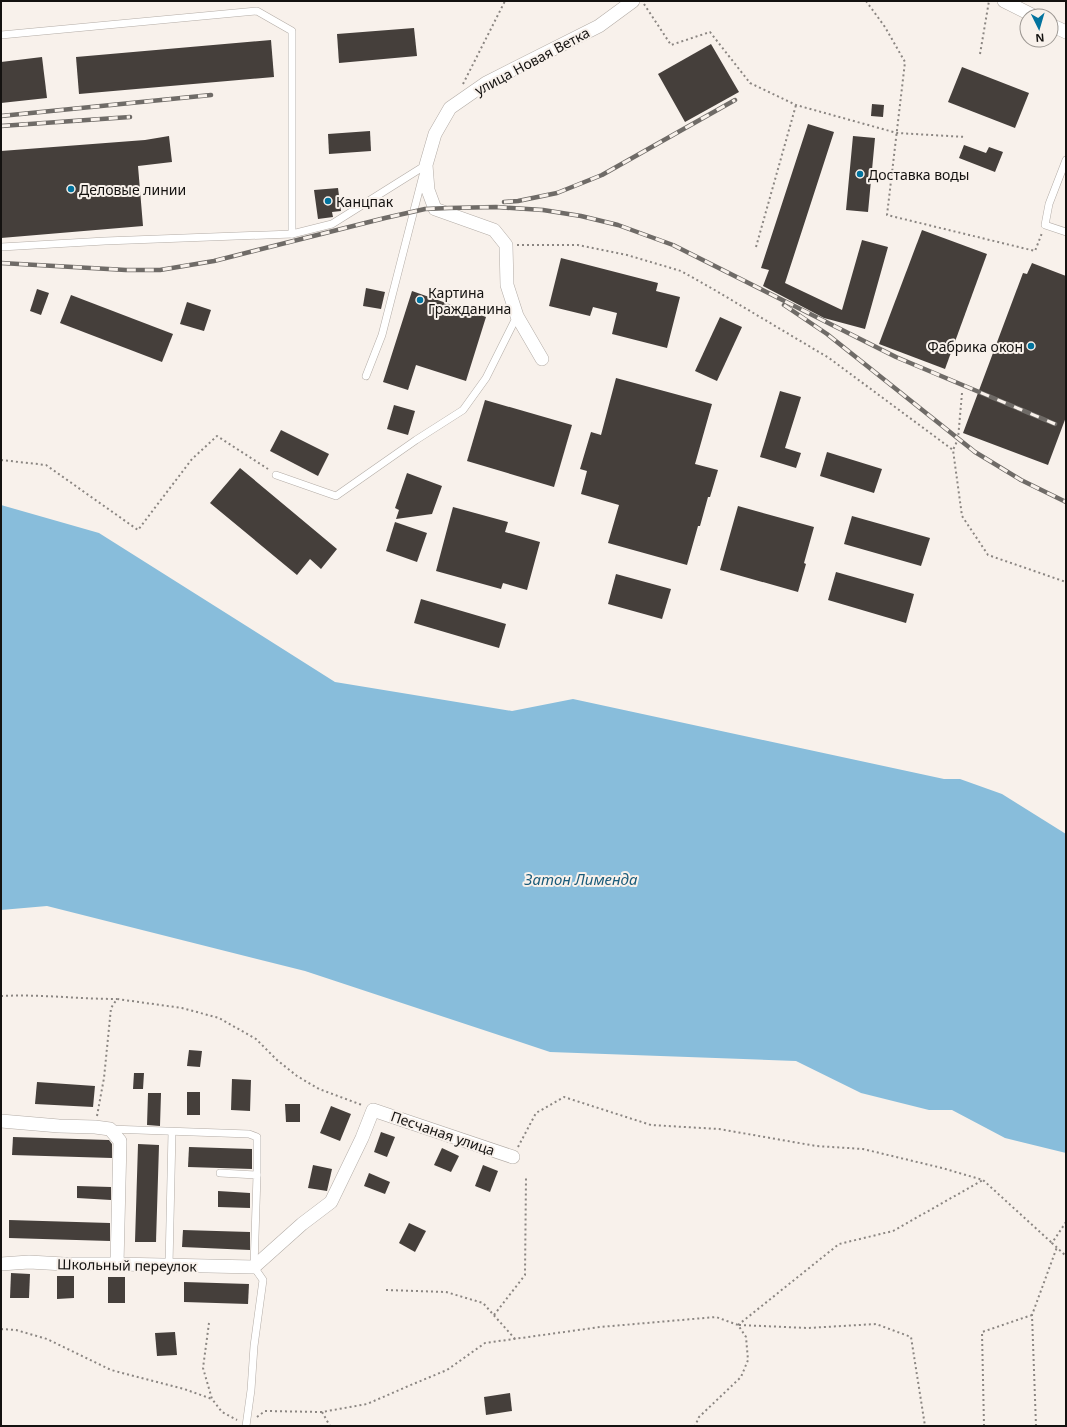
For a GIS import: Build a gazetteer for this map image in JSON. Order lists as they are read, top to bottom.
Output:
{
  "streets": {
    "street": ["улица Новая Ветка", "Песчаная улица", "Школьный переулок"]
  },
  "crossings": [
    ["Песчаная улица", "Школьный переулок"]
  ],
  "water": ["Затон Лименда"],
  "places": [
    "Доставка воды",
    "Деловые линии",
    "Канцпак",
    "Картина Гражданина",
    "Фабрика окон"
  ],
  "north": "bottom"
}
